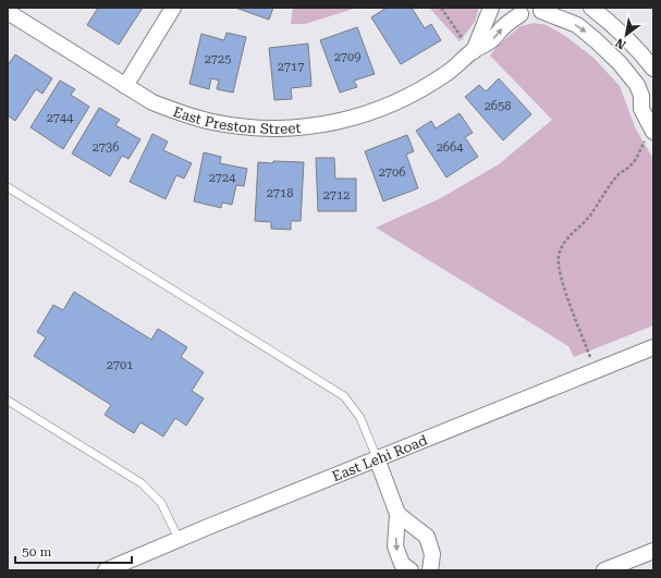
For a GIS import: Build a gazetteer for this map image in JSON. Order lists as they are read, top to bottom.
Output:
{
  "streets": {
    "street": ["East Preston Street", "East Lehi Road"]
  },
  "house_numbers": [
    "2709",
    "2725",
    "2717",
    "2658",
    "2744",
    "2736",
    "2664",
    "2706",
    "2724",
    "2718",
    "2712",
    "2701"
  ],
  "scale_bar": "50 m",
  "north": "bottom left"
}
